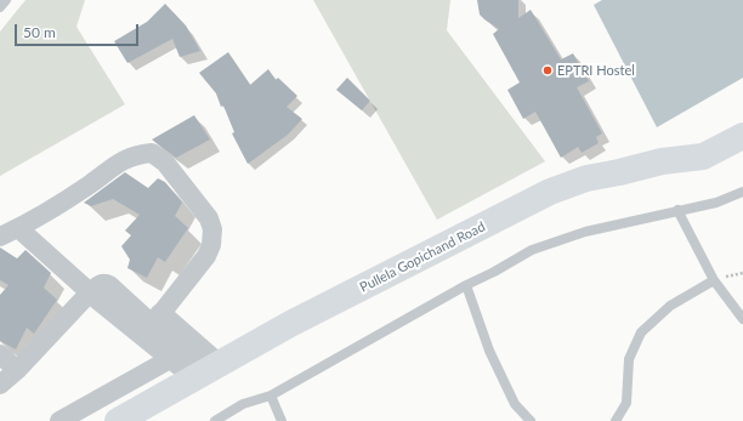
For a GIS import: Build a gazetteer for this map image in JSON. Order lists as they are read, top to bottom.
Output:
{
  "streets": {
    "street": ["Pullela Gopichand Road"]
  },
  "places": ["EPTRI Hostel"],
  "scale_bar": "50 m"
}
